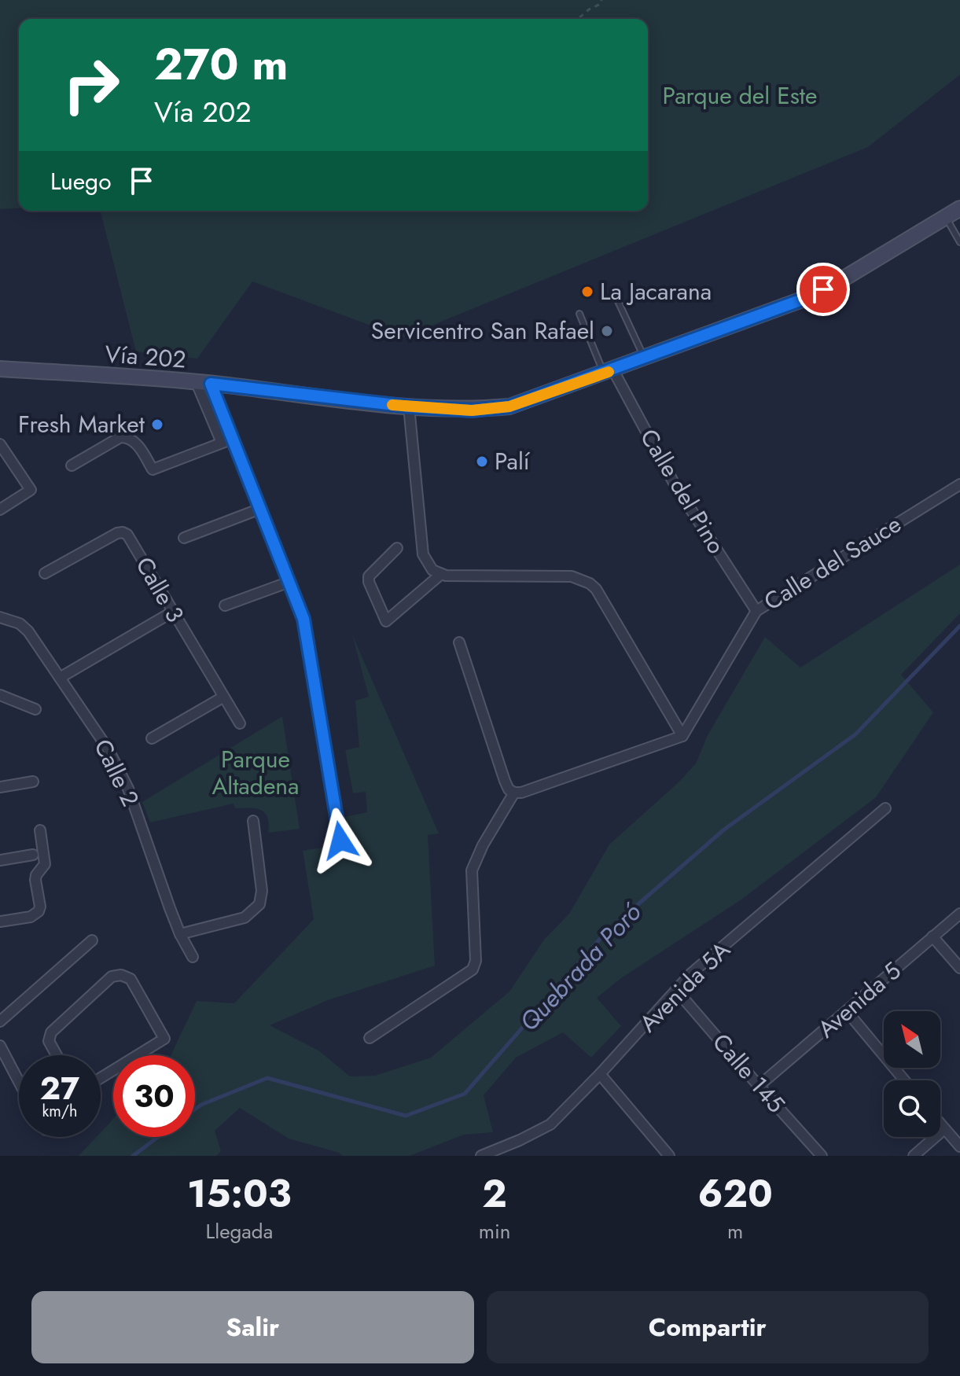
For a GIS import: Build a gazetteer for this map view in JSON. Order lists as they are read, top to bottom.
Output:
{
  "streets": {
    "main road": ["Vía 202"],
    "street": [
      "Calle del Pino",
      "Calle del Sauce",
      "Calle 3",
      "Calle 2",
      "Avenida 5A",
      "Avenida 5",
      "Calle 145"
    ]
  },
  "crossings": [
    ["Vía 202", "Calle del Pino"],
    ["Calle del Pino", "Calle del Sauce"],
    ["Avenida 5A", "Calle 145"],
    ["Avenida 5", "Calle 145"]
  ],
  "water": ["Quebrada Poró"],
  "parks": ["Parque del Este", "Parque Altadena"],
  "places": [
    "La Jacarana",
    "Servicentro San Rafael",
    "Fresh Market",
    "Palí"
  ],
  "north": "top left",
  "page": {
    "turn": ["270 m", "Vía 202"],
    "then": "Luego",
    "speed": "27 km/h",
    "limit": "30",
    "eta": [
      "15:03",
      "Llegada",
      "2",
      "min",
      "620",
      "m"
    ],
    "buttons": ["Salir", "Compartir"]
  }
}
